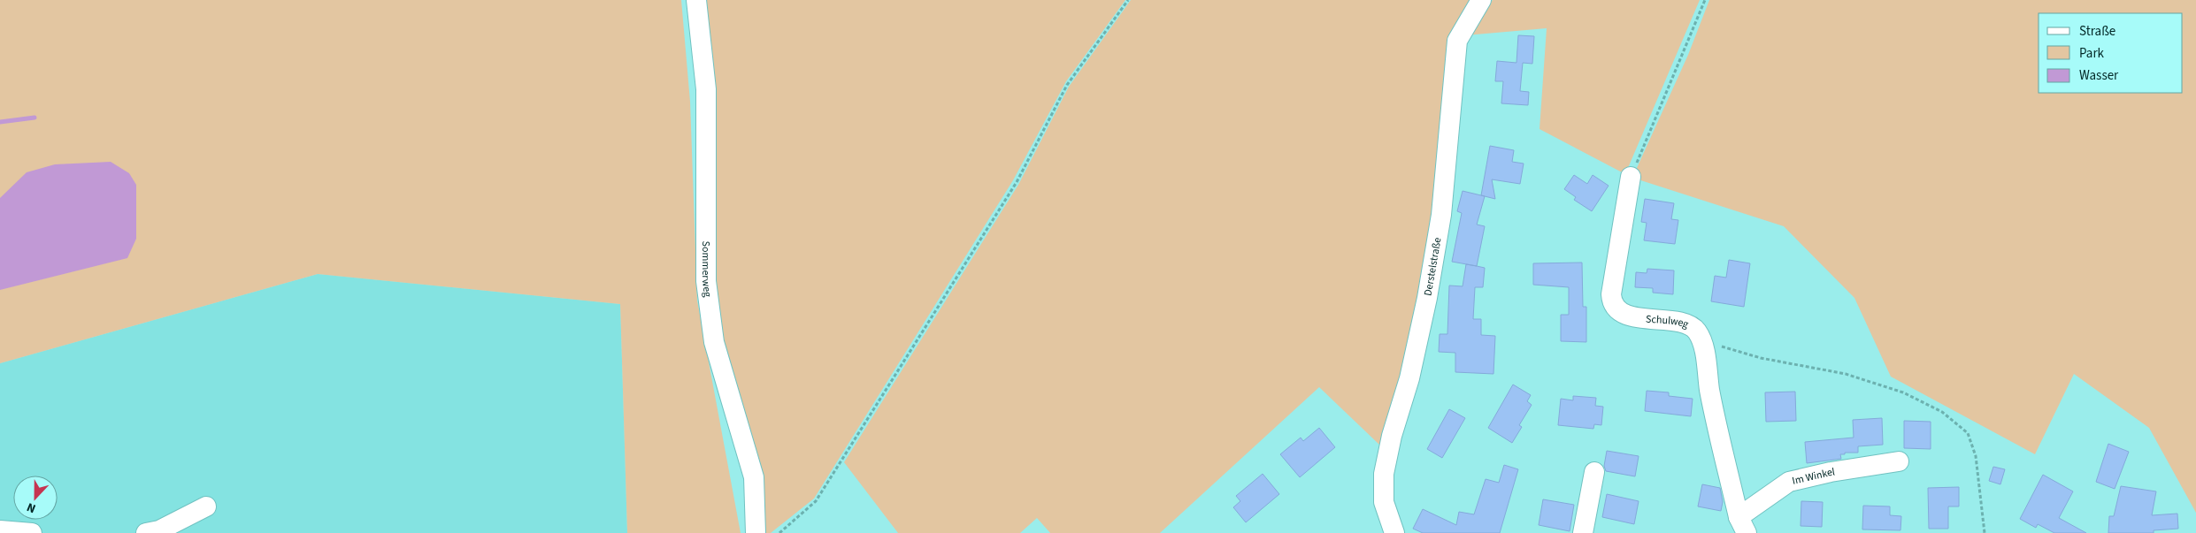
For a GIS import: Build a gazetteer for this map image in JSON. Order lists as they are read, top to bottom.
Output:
{
  "streets": {
    "street": [
      "Derstelstraße",
      "Sommerweg",
      "Schulweg",
      "Im Winkel"
    ]
  },
  "legend": ["Straße", "Park", "Wasser"],
  "north": "bottom"
}
